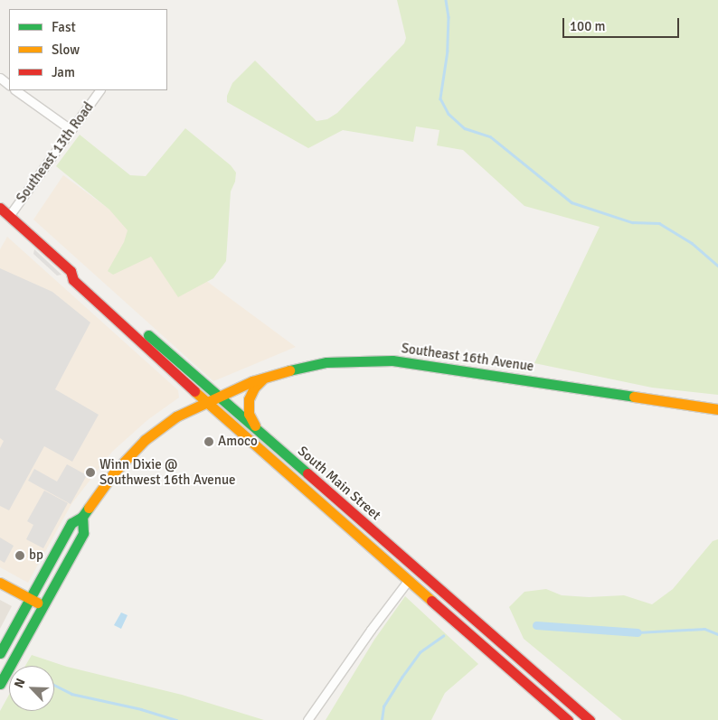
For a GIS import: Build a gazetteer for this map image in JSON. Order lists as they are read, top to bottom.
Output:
{
  "streets": {
    "main road": ["Southeast 16th Avenue", "South Main Street"],
    "street": ["Southeast 13th Road"]
  },
  "crossings": [
    ["Southeast 13th Road", "South Main Street"],
    ["Southeast 16th Avenue", "South Main Street"]
  ],
  "places": ["Amoco", "Winn Dixie @ Southwest 16th Avenue", "bp"],
  "legend": ["Fast", "Slow", "Jam"],
  "scale_bar": "100 m",
  "north": "top left"
}
